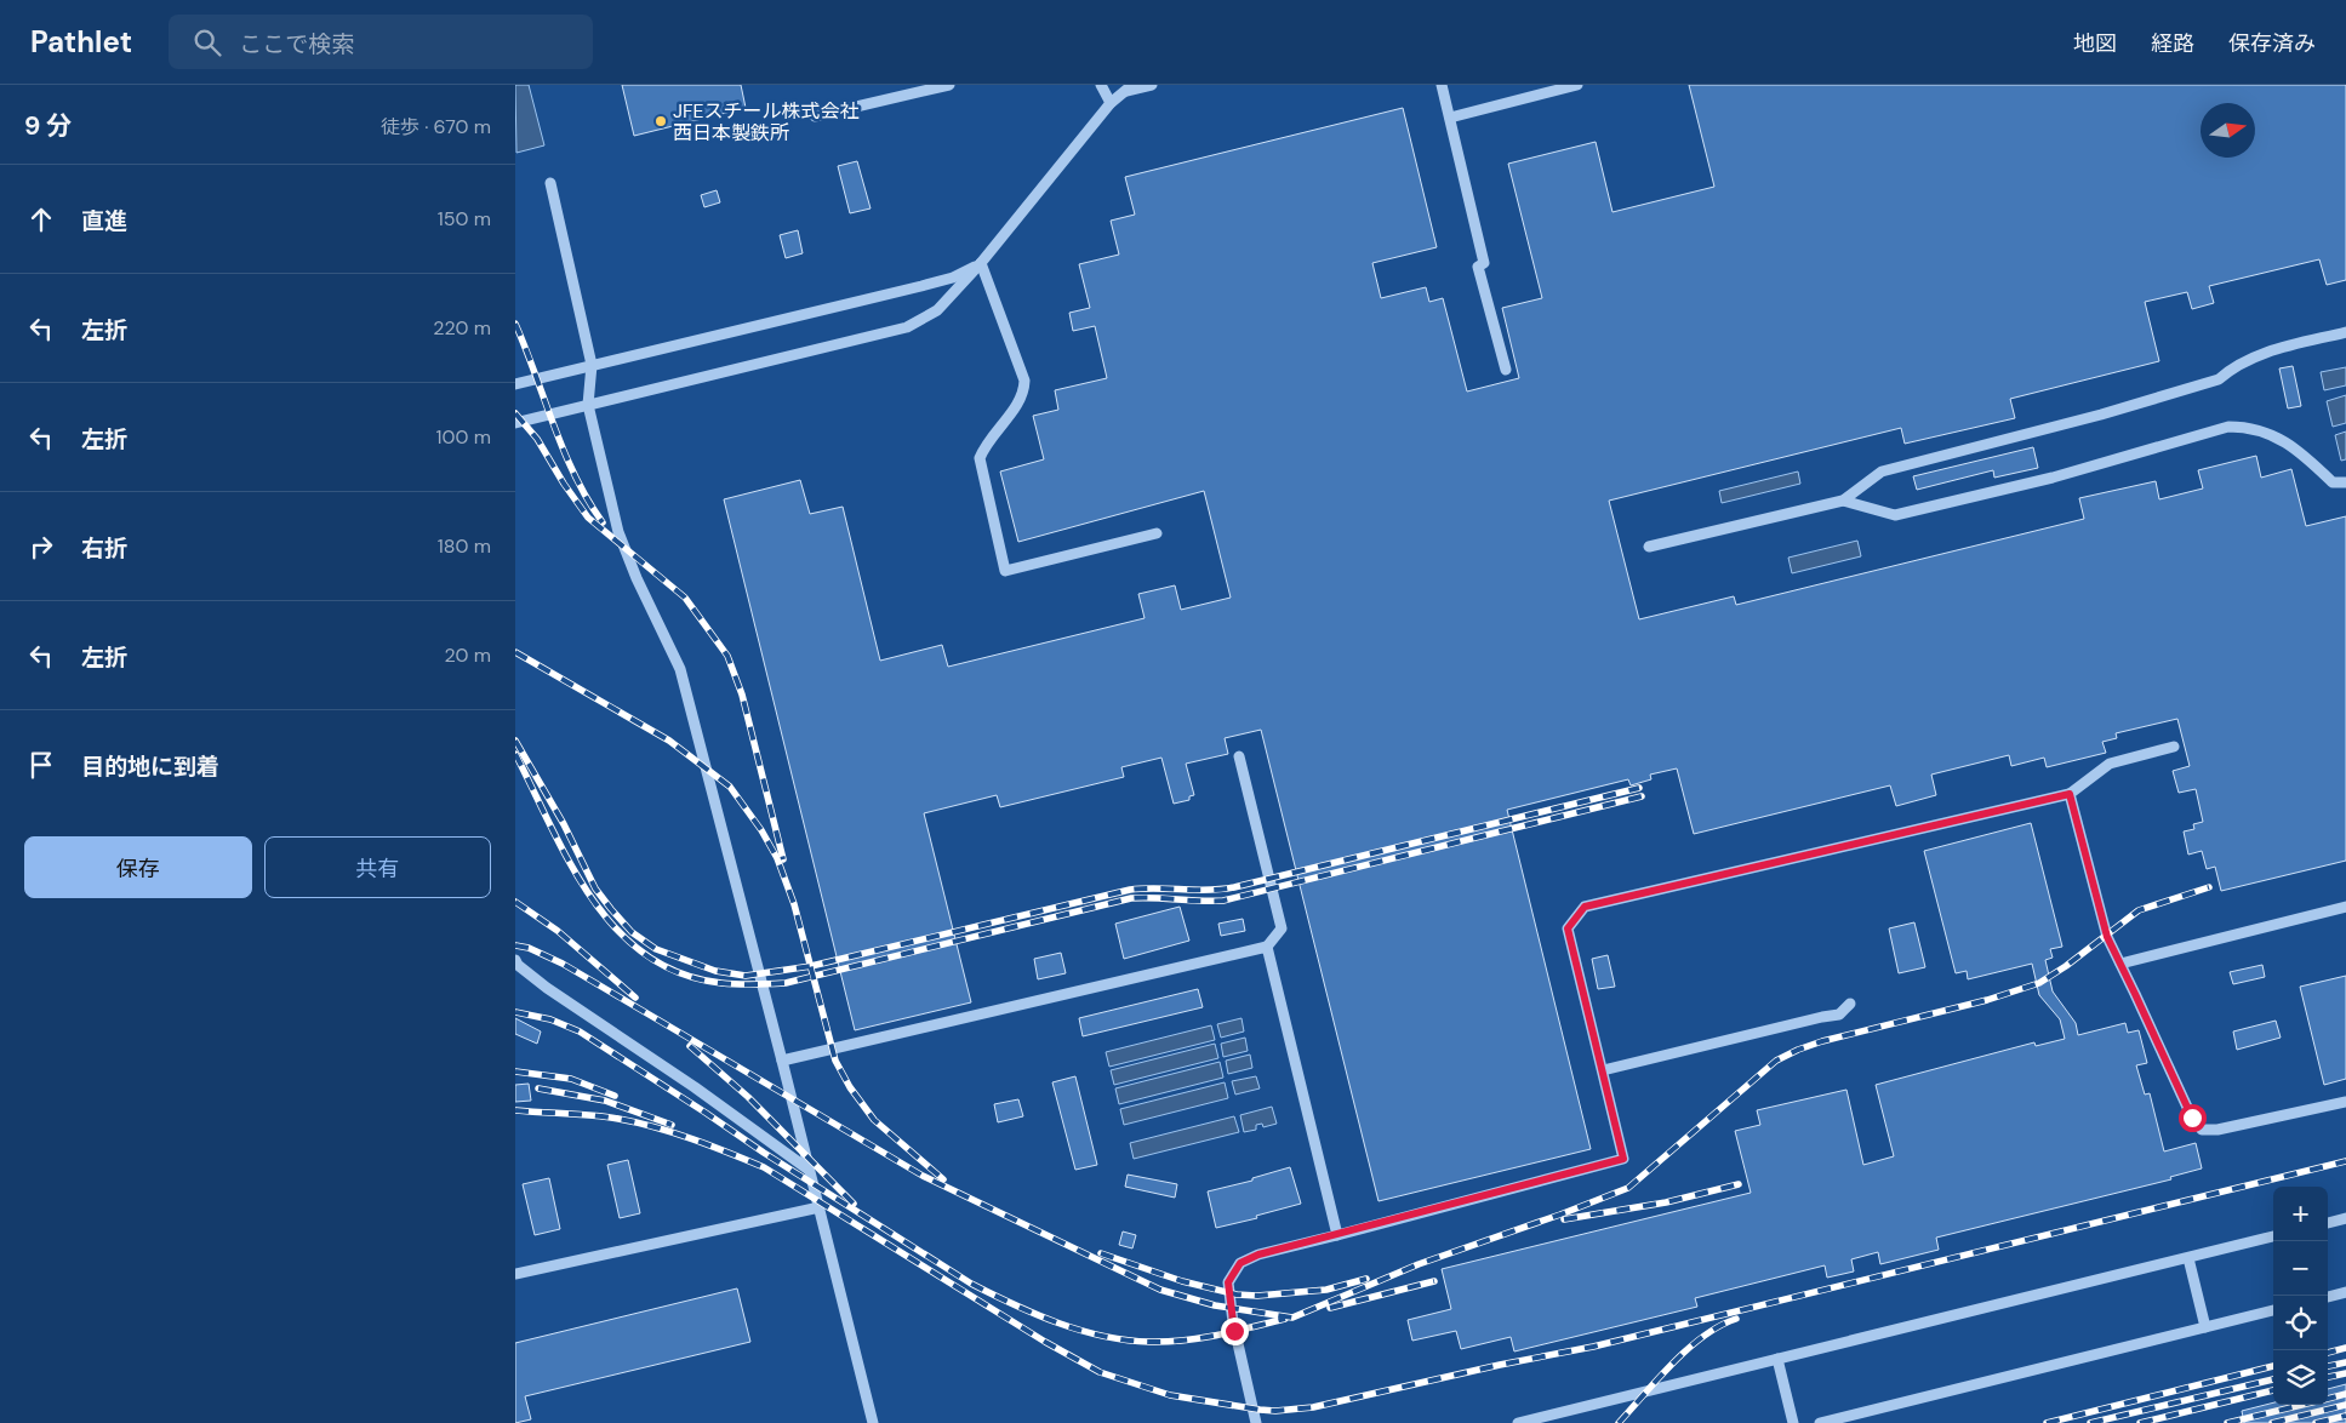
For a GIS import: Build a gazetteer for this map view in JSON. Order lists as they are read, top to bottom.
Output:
{
  "places": ["JFEスチール株式会社 西日本製鉄所"],
  "north": "right",
  "page": {
    "header": "Pathlet",
    "search": "ここで検索",
    "nav": ["地図", "経路", "保存済み"],
    "heading": ["9 分", "徒歩 · 670 m"],
    "list": [
      ["直進", "150 m"],
      ["左折", "220 m"],
      ["左折", "100 m"],
      ["右折", "180 m"],
      ["左折", "20 m"],
      "目的地に到着"
    ],
    "buttons": ["保存", "共有"],
    "map_buttons": ["+", "−"]
  }
}
